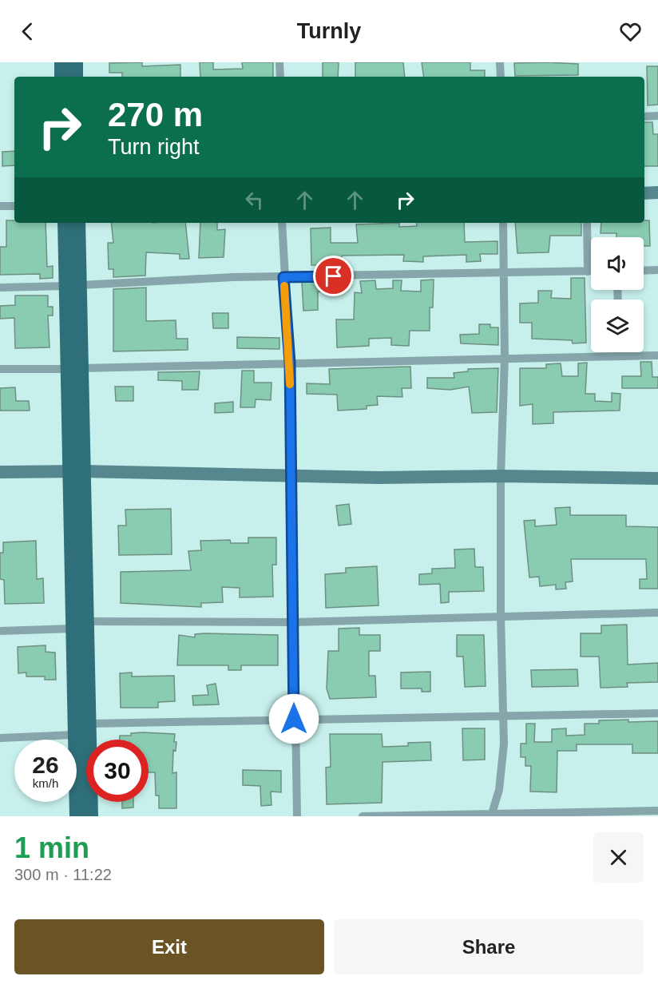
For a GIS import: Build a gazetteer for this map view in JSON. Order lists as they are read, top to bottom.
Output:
{
  "page": {
    "header": "Turnly",
    "turn": ["270 m", "Turn right"],
    "speed": "26 km/h",
    "limit": "30",
    "heading": ["1 min", "300 m · 11:22"],
    "buttons": ["Exit", "Share"]
  }
}
